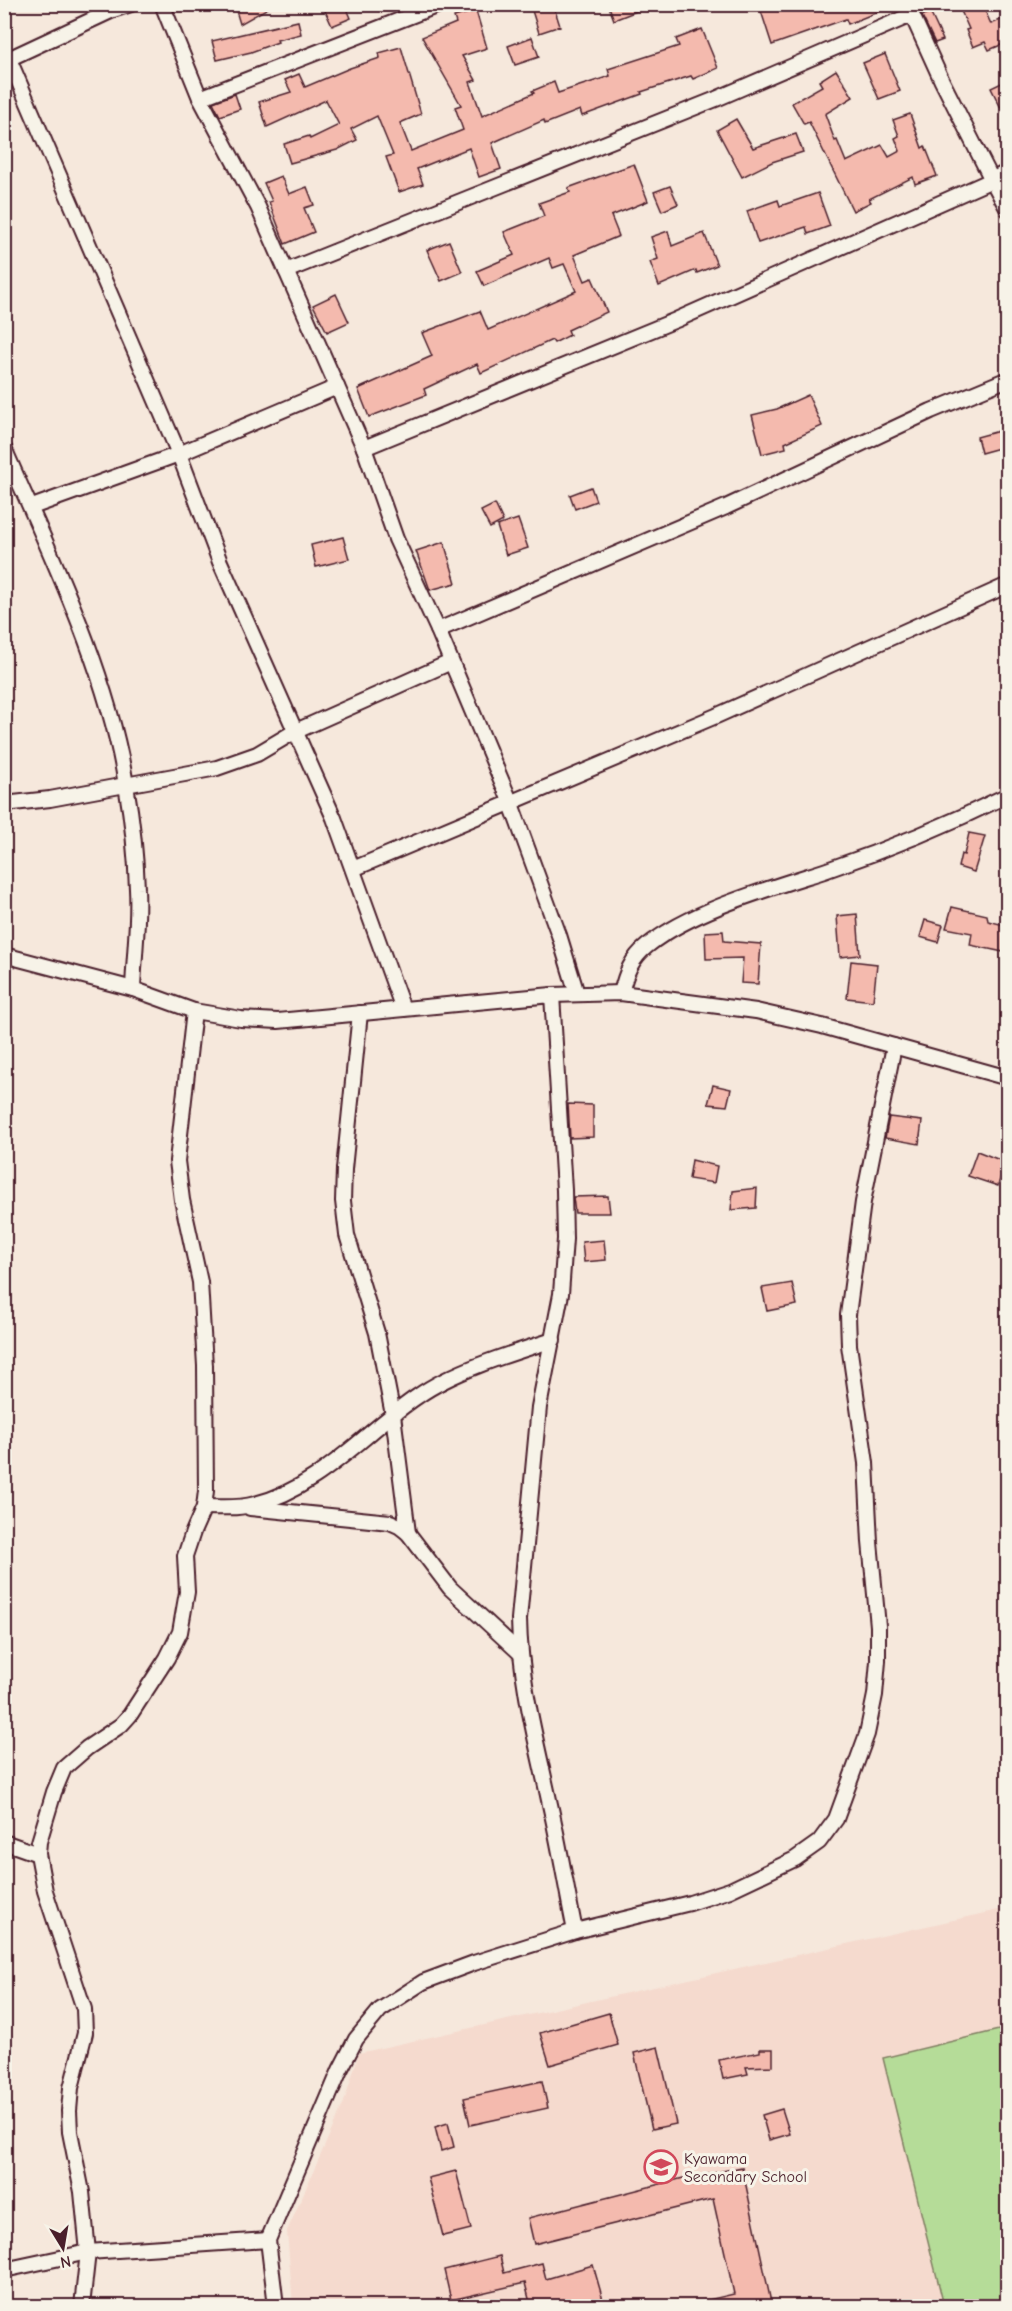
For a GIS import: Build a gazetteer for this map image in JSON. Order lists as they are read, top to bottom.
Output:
{
  "places": {
    "school or university": ["Kyawama Secondary School"]
  },
  "north": "bottom"
}
